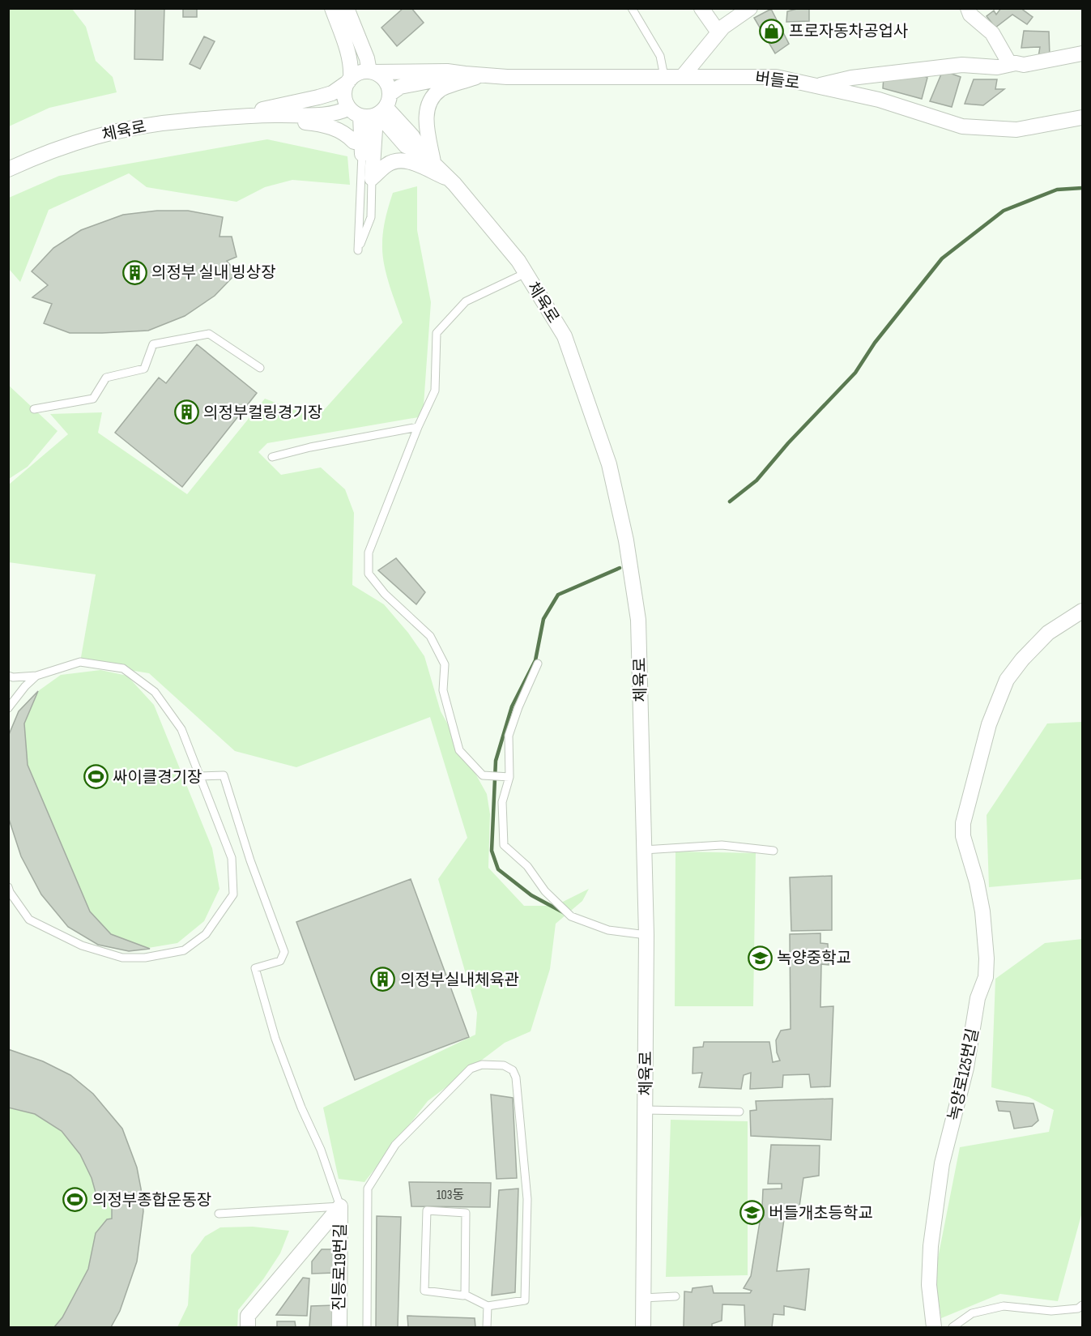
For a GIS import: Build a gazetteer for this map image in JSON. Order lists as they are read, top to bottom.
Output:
{
  "streets": {
    "street": [
      "버들로",
      "체육로",
      "녹양로125번길",
      "진등로19번길"
    ]
  },
  "crossings": [
    ["버들로", "체육로"]
  ],
  "places": {
    "shop": ["프로자동차공업사"],
    "building": ["의정부 실내 빙상장", "의정부컬링경기장", "의정부실내체육관"],
    "sports": ["싸이클경기장", "의정부종합운동장"],
    "school or university": ["녹양중학교", "버들개초등학교"]
  },
  "house_numbers": ["103동"]
}
